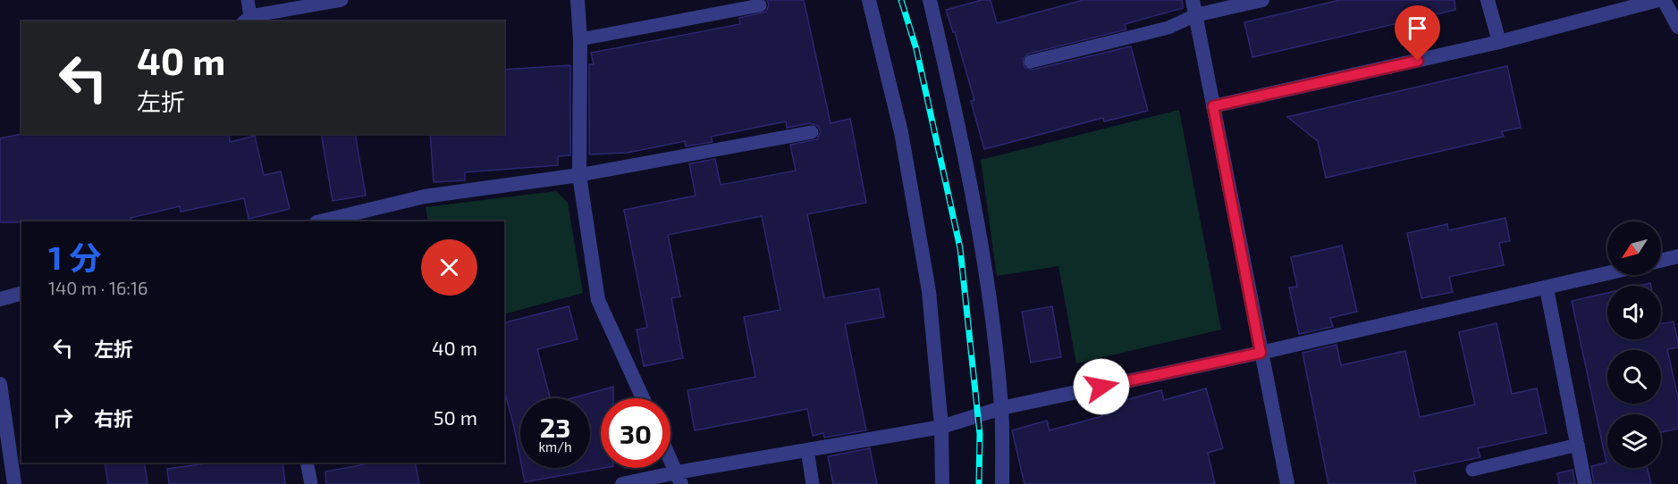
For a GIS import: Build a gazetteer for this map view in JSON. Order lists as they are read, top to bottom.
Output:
{
  "north": "bottom left",
  "page": {
    "turn": ["40 m", "左折"],
    "heading": ["1 分", "140 m · 16:16"],
    "list": [
      {
        "name": "左折",
        "value": "40 m"
      },
      {
        "name": "右折",
        "value": "50 m"
      }
    ],
    "speed": "23 km/h",
    "limit": "30"
  }
}
